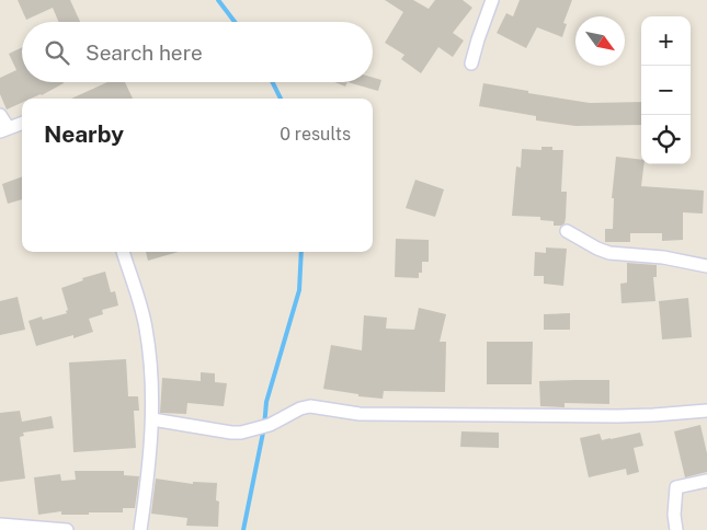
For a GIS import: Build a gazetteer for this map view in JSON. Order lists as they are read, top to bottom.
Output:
{
  "north": "bottom right",
  "page": {
    "map_buttons": ["+", "−"],
    "search": "Search here",
    "heading": ["Nearby", "0 results"]
  }
}
